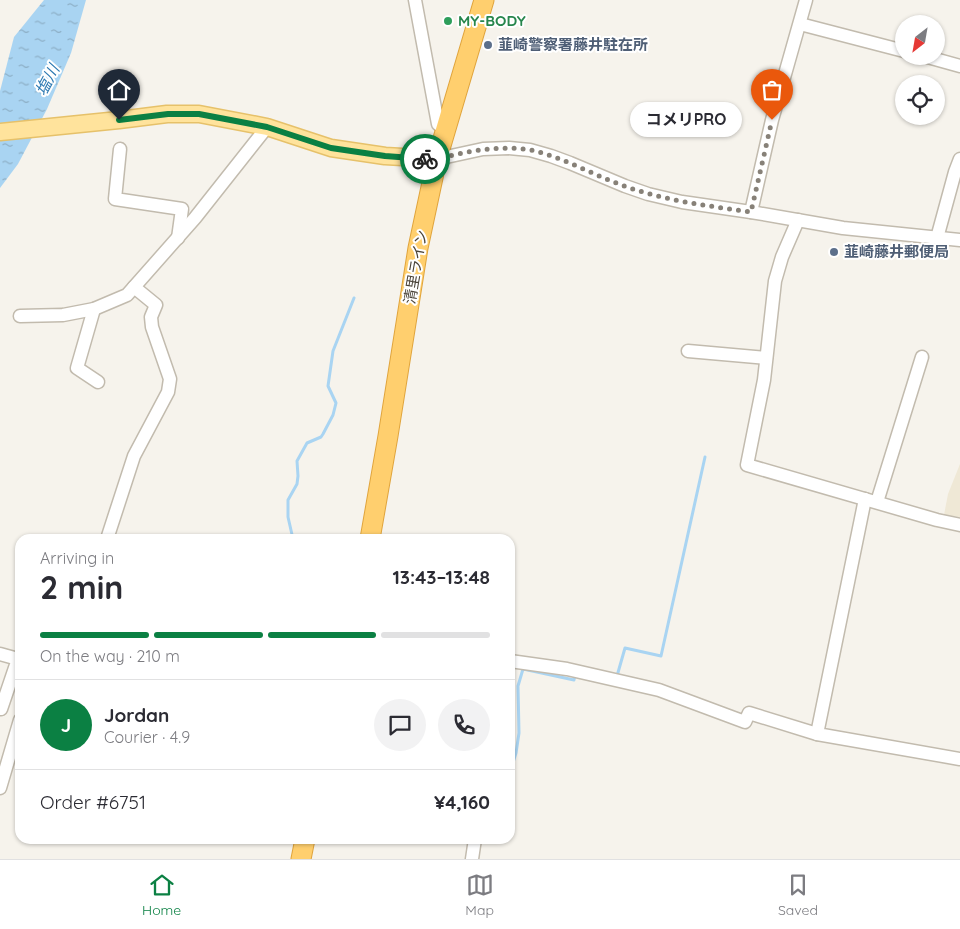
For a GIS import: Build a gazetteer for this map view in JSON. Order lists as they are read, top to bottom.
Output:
{
  "streets": {
    "highway": ["清里ライン"]
  },
  "water": ["塩川"],
  "places": [
    "MY-BODY",
    "韮崎警察署藤井駐在所",
    "コメリPRO",
    "韮崎藤井郵便局"
  ],
  "north": "bottom left",
  "page": {
    "bubble": "コメリPRO",
    "heading": ["2 min", "Arriving in", "13:43–13:48"],
    "panel": [
      "Jordan",
      "Courier · 4.9",
      "Order #6751",
      "¥4,160"
    ],
    "bar": "On the way · 210 m",
    "round": "J",
    "tabs": ["Home", "Map", "Saved"]
  }
}
